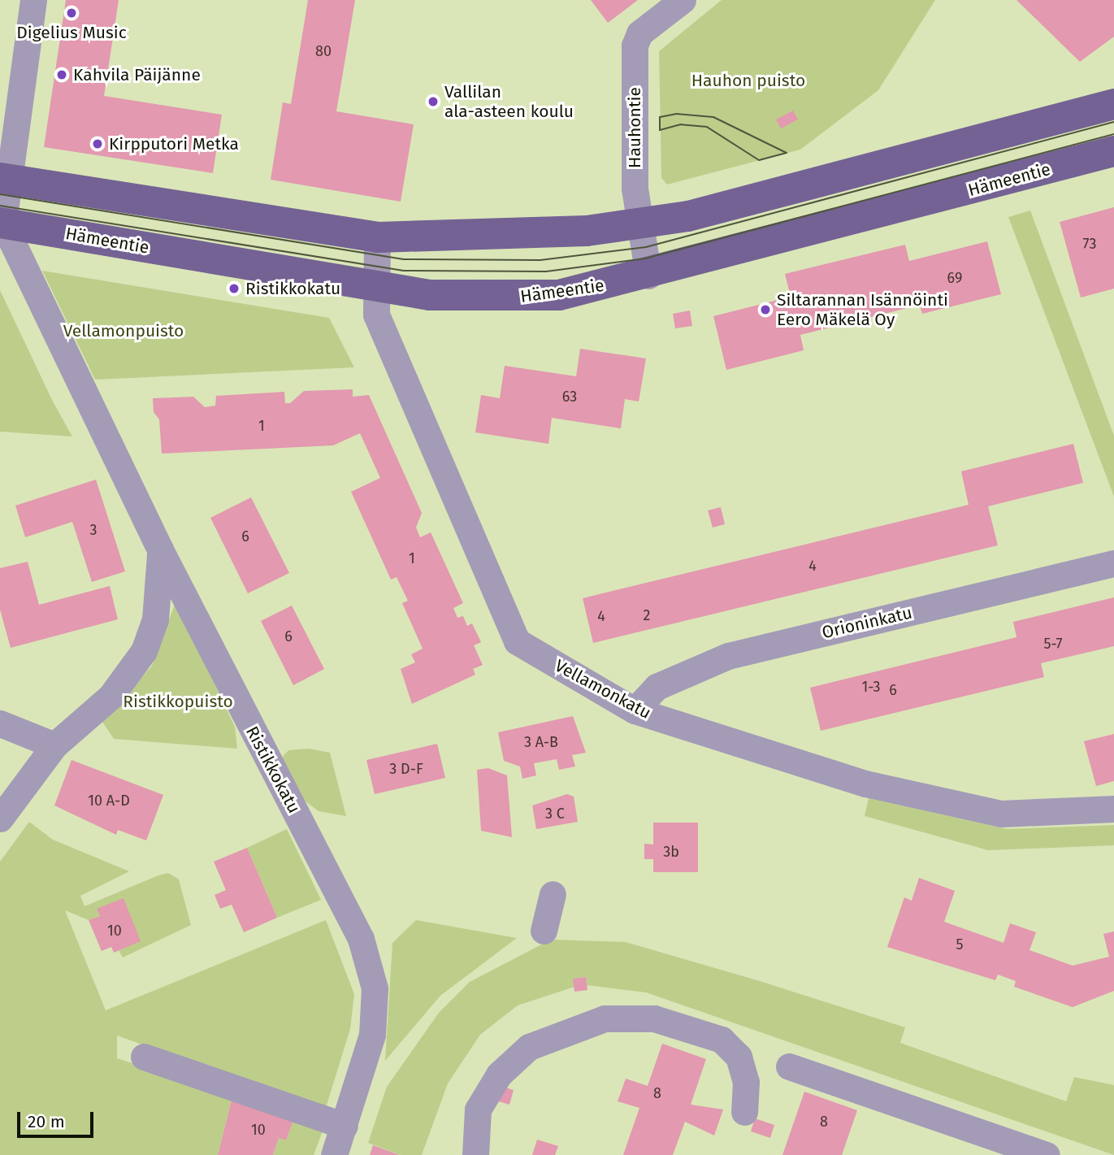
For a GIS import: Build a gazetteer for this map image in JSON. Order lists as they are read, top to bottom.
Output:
{
  "streets": {
    "main road": ["Hämeentie"],
    "street": [
      "Hauhontie",
      "Orioninkatu",
      "Vellamonkatu",
      "Ristikkokatu"
    ]
  },
  "crossings": [
    ["Hauhontie", "Hämeentie"],
    ["Hämeentie", "Vellamonkatu"],
    ["Hämeentie", "Ristikkokatu"],
    ["Orioninkatu", "Vellamonkatu"]
  ],
  "parks": ["Hauhon puisto", "Vellamonpuisto", "Ristikkopuisto"],
  "places": [
    "Digelius Music",
    "Kahvila Päijänne",
    "Vallilan ala-asteen koulu",
    "Kirpputori Metka",
    "Ristikkokatu",
    "Siltarannan Isännöinti Eero Mäkelä Oy"
  ],
  "house_numbers": [
    "80",
    "73",
    "69",
    "63",
    "1",
    "3",
    "6",
    "1",
    "4",
    "2",
    "4",
    "6",
    "5-7",
    "1-3",
    "6",
    "3 A-B",
    "3 D-F",
    "10 A-D",
    "3 C",
    "3b",
    "10",
    "5",
    "8",
    "8",
    "10"
  ],
  "scale_bar": "20 m"
}
